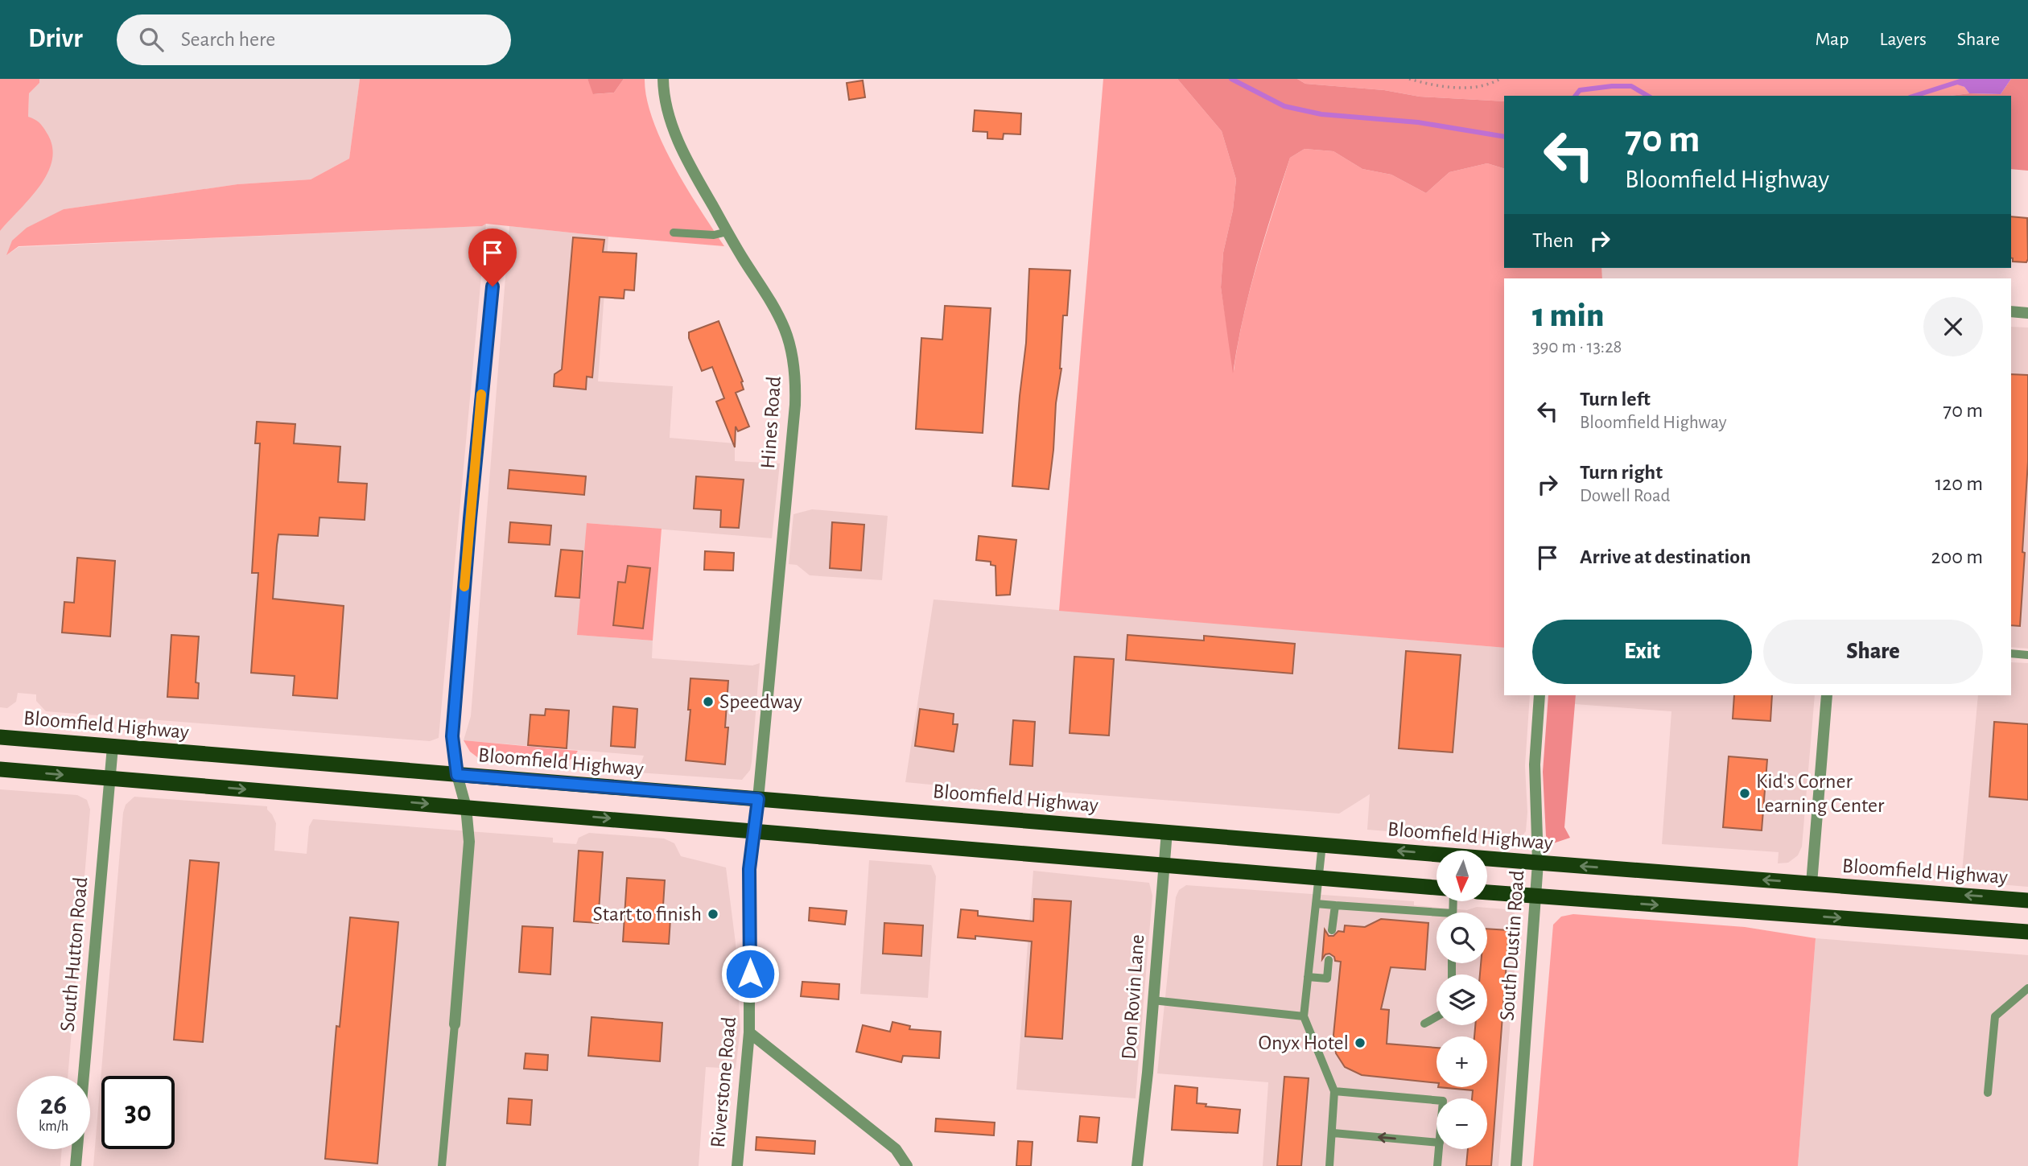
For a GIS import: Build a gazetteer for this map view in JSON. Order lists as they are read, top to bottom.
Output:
{
  "streets": {
    "highway": ["Bloomfield Highway"],
    "street": [
      "Hines Road",
      "South Dustin Road",
      "South Hutton Road",
      "Don Rovin Lane",
      "Riverstone Road"
    ]
  },
  "crossings": [
    ["Hines Road", "Bloomfield Highway"],
    ["Hines Road", "Riverstone Road"],
    ["Bloomfield Highway", "South Dustin Road"],
    ["Bloomfield Highway", "South Hutton Road"],
    ["Bloomfield Highway", "Don Rovin Lane"],
    ["Bloomfield Highway", "Riverstone Road"]
  ],
  "places": [
    "Speedway",
    "Kid's Corner Learning Center",
    "Start to finish",
    "Onyx Hotel"
  ],
  "north": "bottom",
  "page": {
    "header": "Drivr",
    "search": "Search here",
    "nav": ["Map", "Layers", "Share"],
    "turn": ["70 m", "Bloomfield Highway"],
    "then": "Then",
    "heading": ["1 min", "390 m · 13:28"],
    "list": [
      {
        "name": "Turn left",
        "note": "Bloomfield Highway",
        "value": "70 m"
      },
      {
        "name": "Turn right",
        "note": "Dowell Road",
        "value": "120 m"
      },
      {
        "name": "Arrive at destination",
        "value": "200 m"
      }
    ],
    "buttons": ["Exit", "Share"],
    "map_buttons": ["+", "−"],
    "speed": "26 km/h",
    "limit": "30"
  }
}
